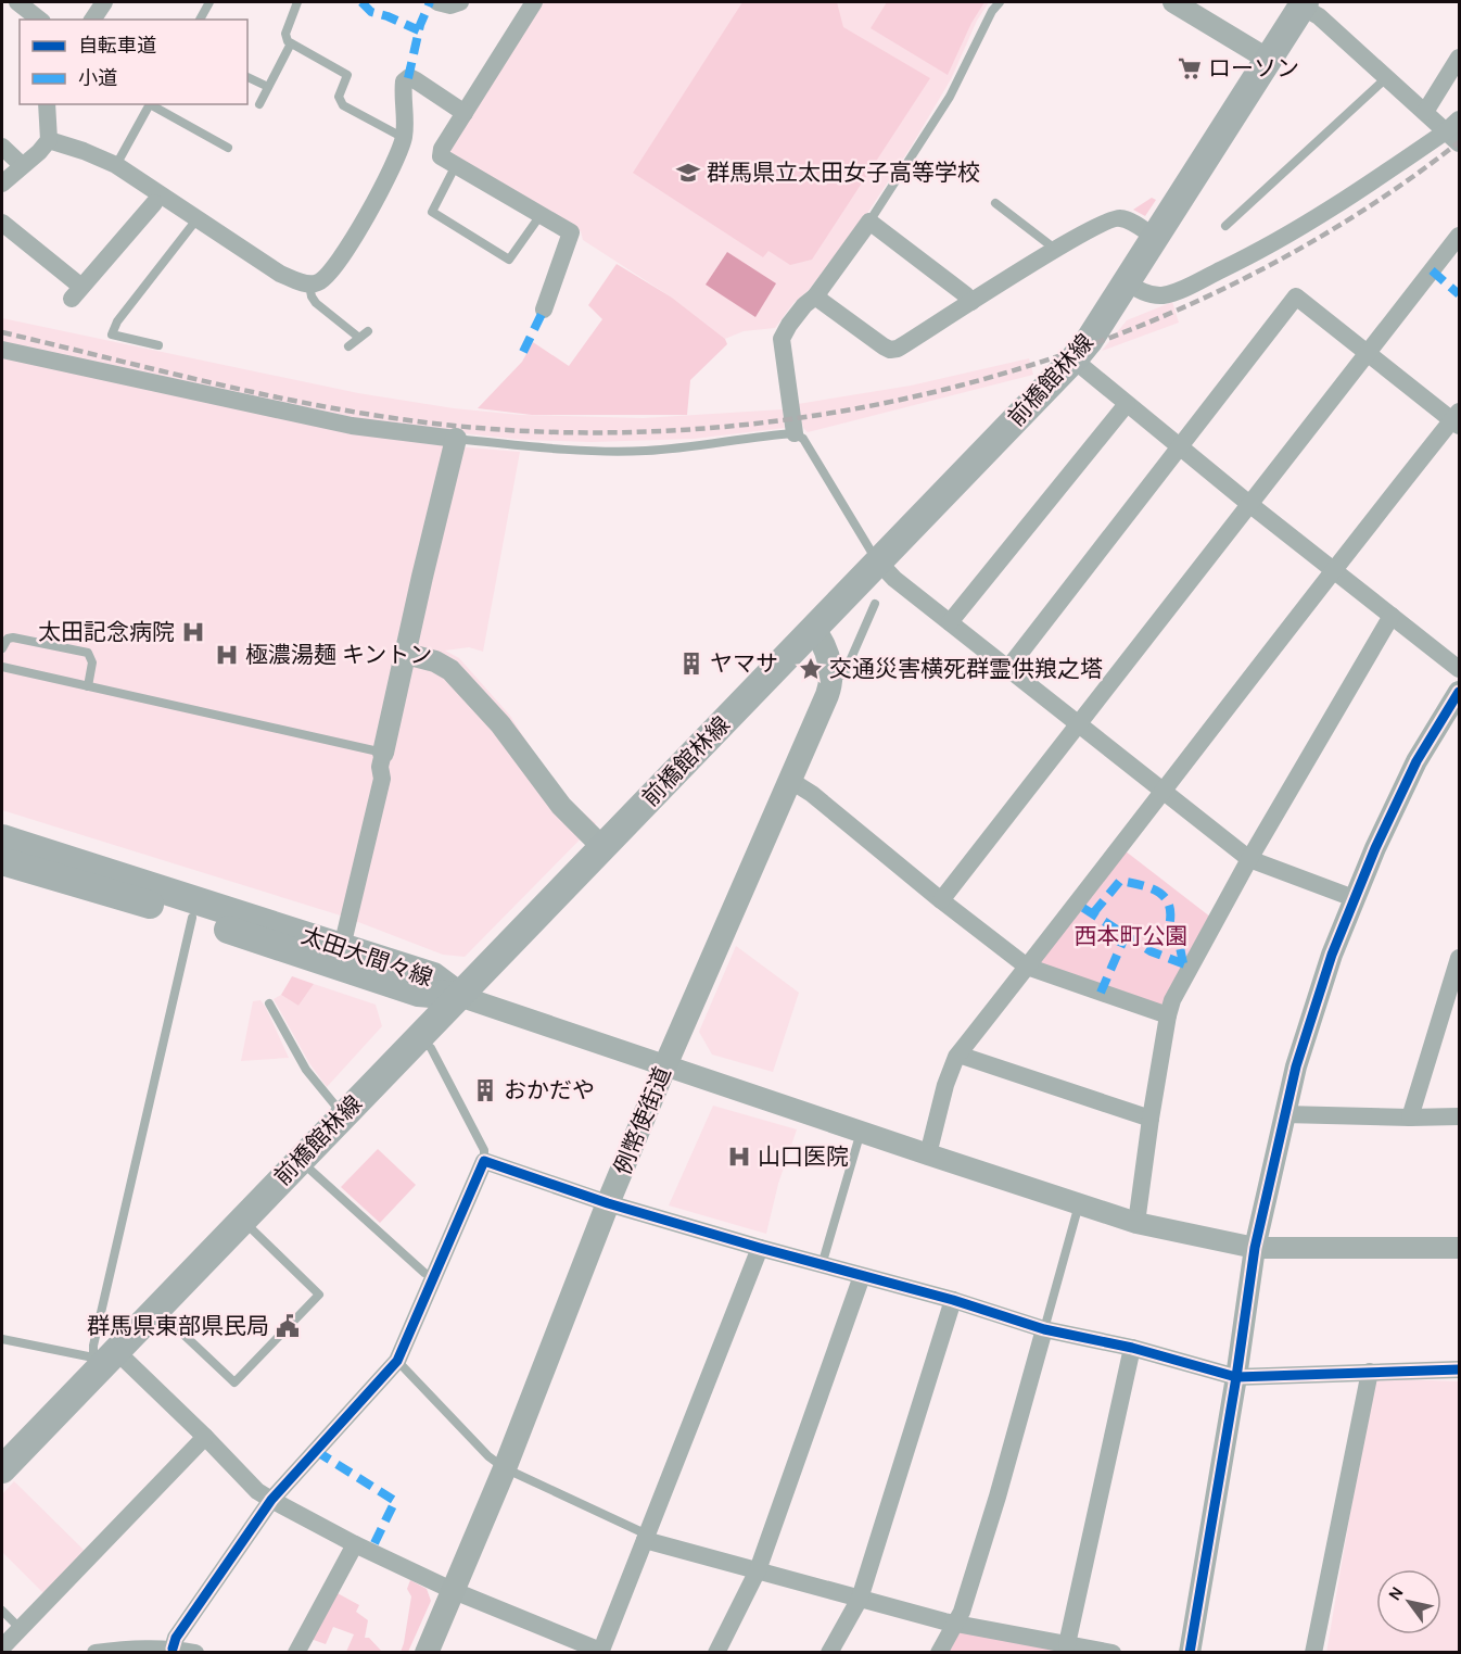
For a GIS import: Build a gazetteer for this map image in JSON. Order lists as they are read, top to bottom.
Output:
{
  "streets": {
    "main road": ["前橋館林線", "太田大間々線", "例幣使街道"]
  },
  "crossings": [
    ["前橋館林線", "太田大間々線"],
    ["前橋館林線", "例幣使街道"]
  ],
  "parks": ["西本町公園"],
  "places": {
    "supermarket": ["ローソン"],
    "school or university": ["群馬県立太田女子高等学校"],
    "hospital": ["太田記念病院", "極濃湯麺 キントン", "山口医院"],
    "building": ["ヤマサ", "おかだや"],
    "place": ["交通災害横死群霊供羪之塔"],
    "public building": ["群馬県東部県民局"]
  },
  "legend": ["自転車道", "小道"],
  "north": "top left"
}
